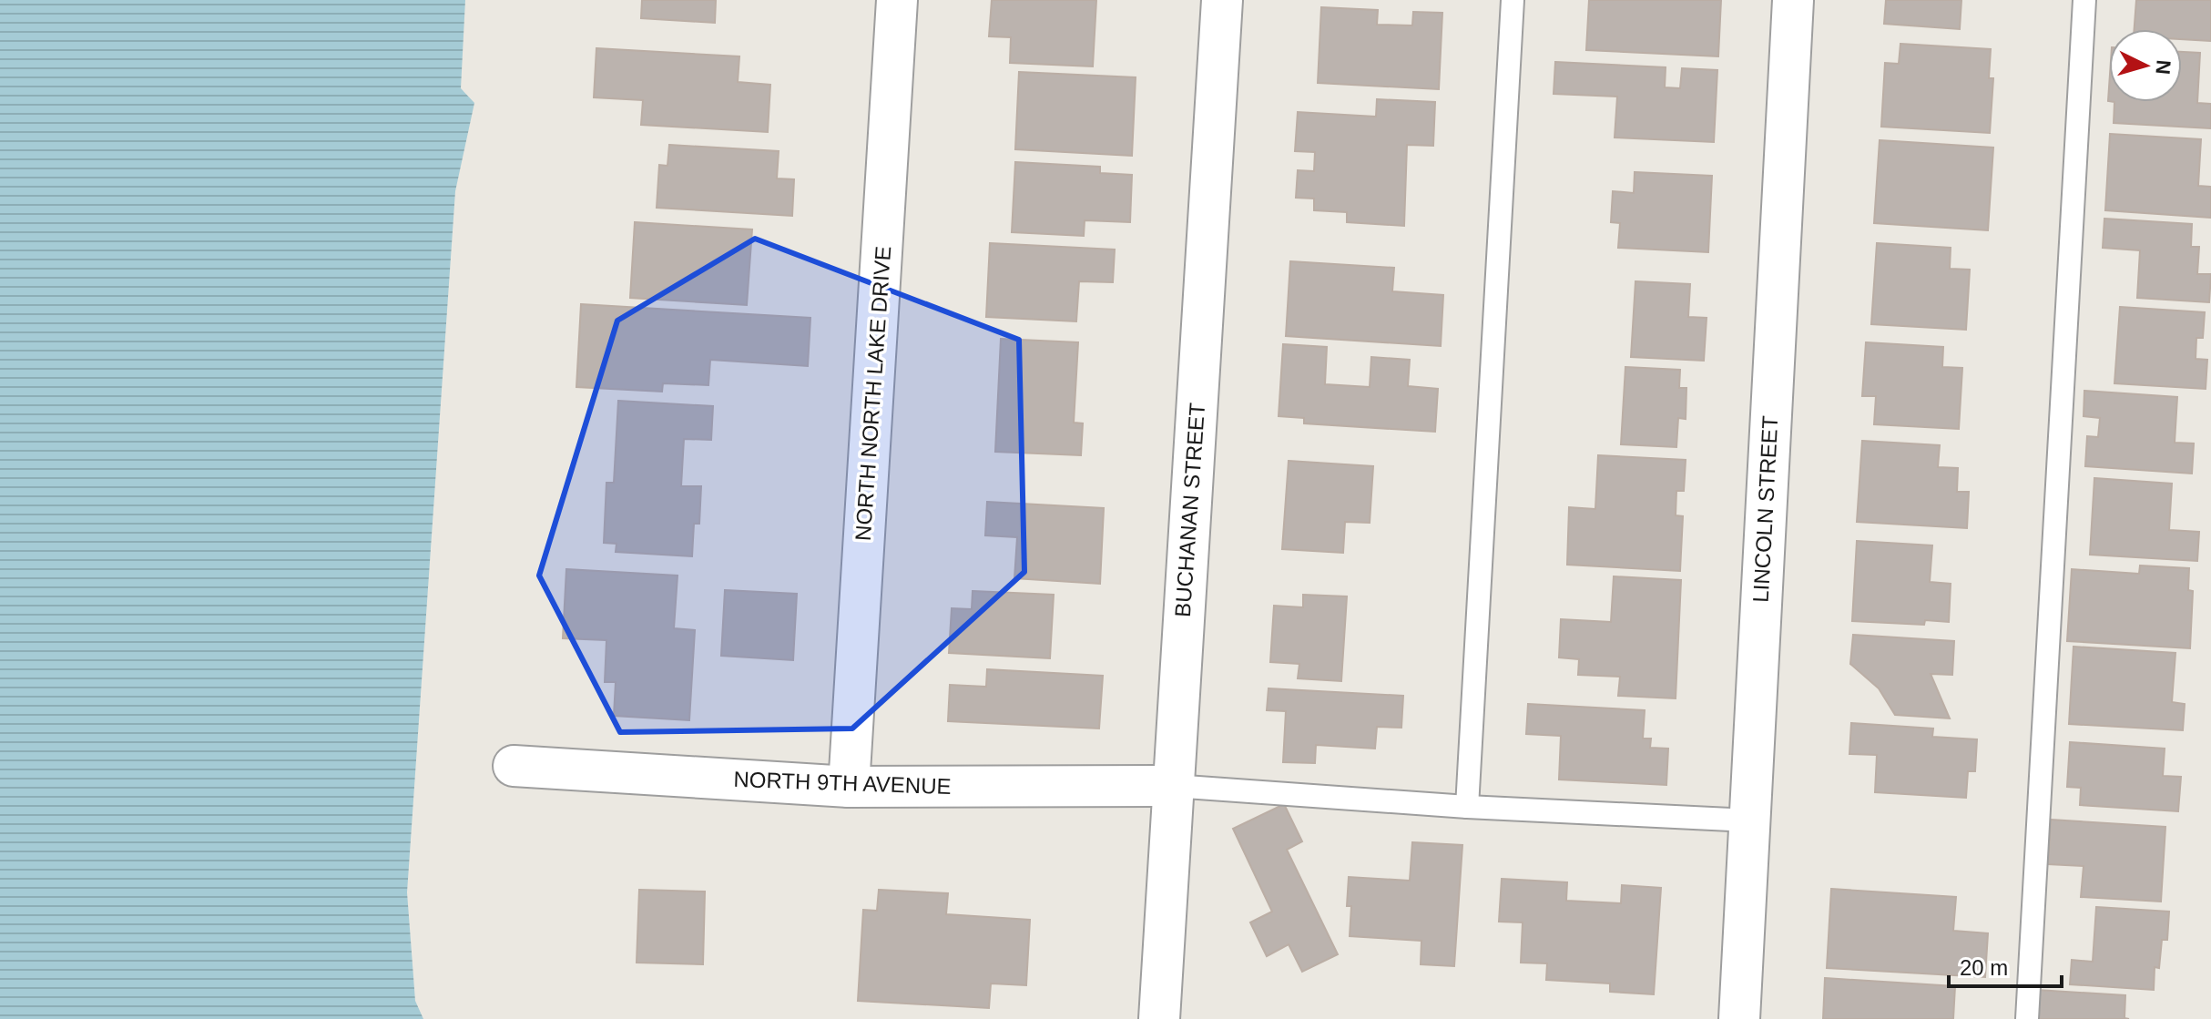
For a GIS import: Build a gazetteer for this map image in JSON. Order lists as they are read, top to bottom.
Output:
{
  "streets": {
    "street": [
      "NORTH NORTH LAKE DRIVE",
      "LINCOLN STREET",
      "BUCHANAN STREET",
      "NORTH 9TH AVENUE"
    ]
  },
  "crossings": [
    ["NORTH NORTH LAKE DRIVE", "NORTH 9TH AVENUE"],
    ["BUCHANAN STREET", "NORTH 9TH AVENUE"]
  ],
  "scale_bar": "20 m",
  "north": "right"
}
